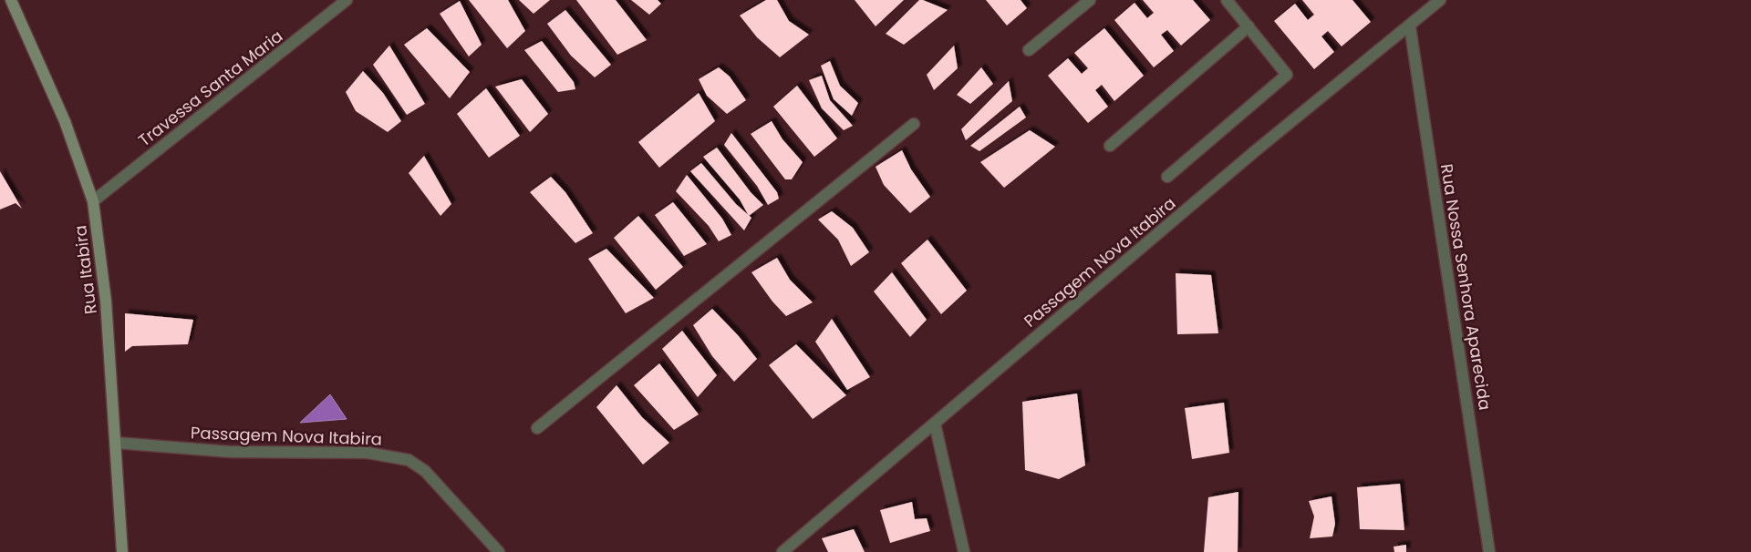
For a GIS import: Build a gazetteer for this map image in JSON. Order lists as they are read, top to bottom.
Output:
{
  "streets": {
    "street": [
      "Travessa Santa Maria",
      "Passagem Nova Itabira",
      "Rua Itabira",
      "Rua Nossa Senhora Aparecida"
    ]
  },
  "crossings": [
    ["Travessa Santa Maria", "Rua Itabira"],
    ["Passagem Nova Itabira", "Rua Itabira"],
    ["Passagem Nova Itabira", "Rua Nossa Senhora Aparecida"]
  ]
}
